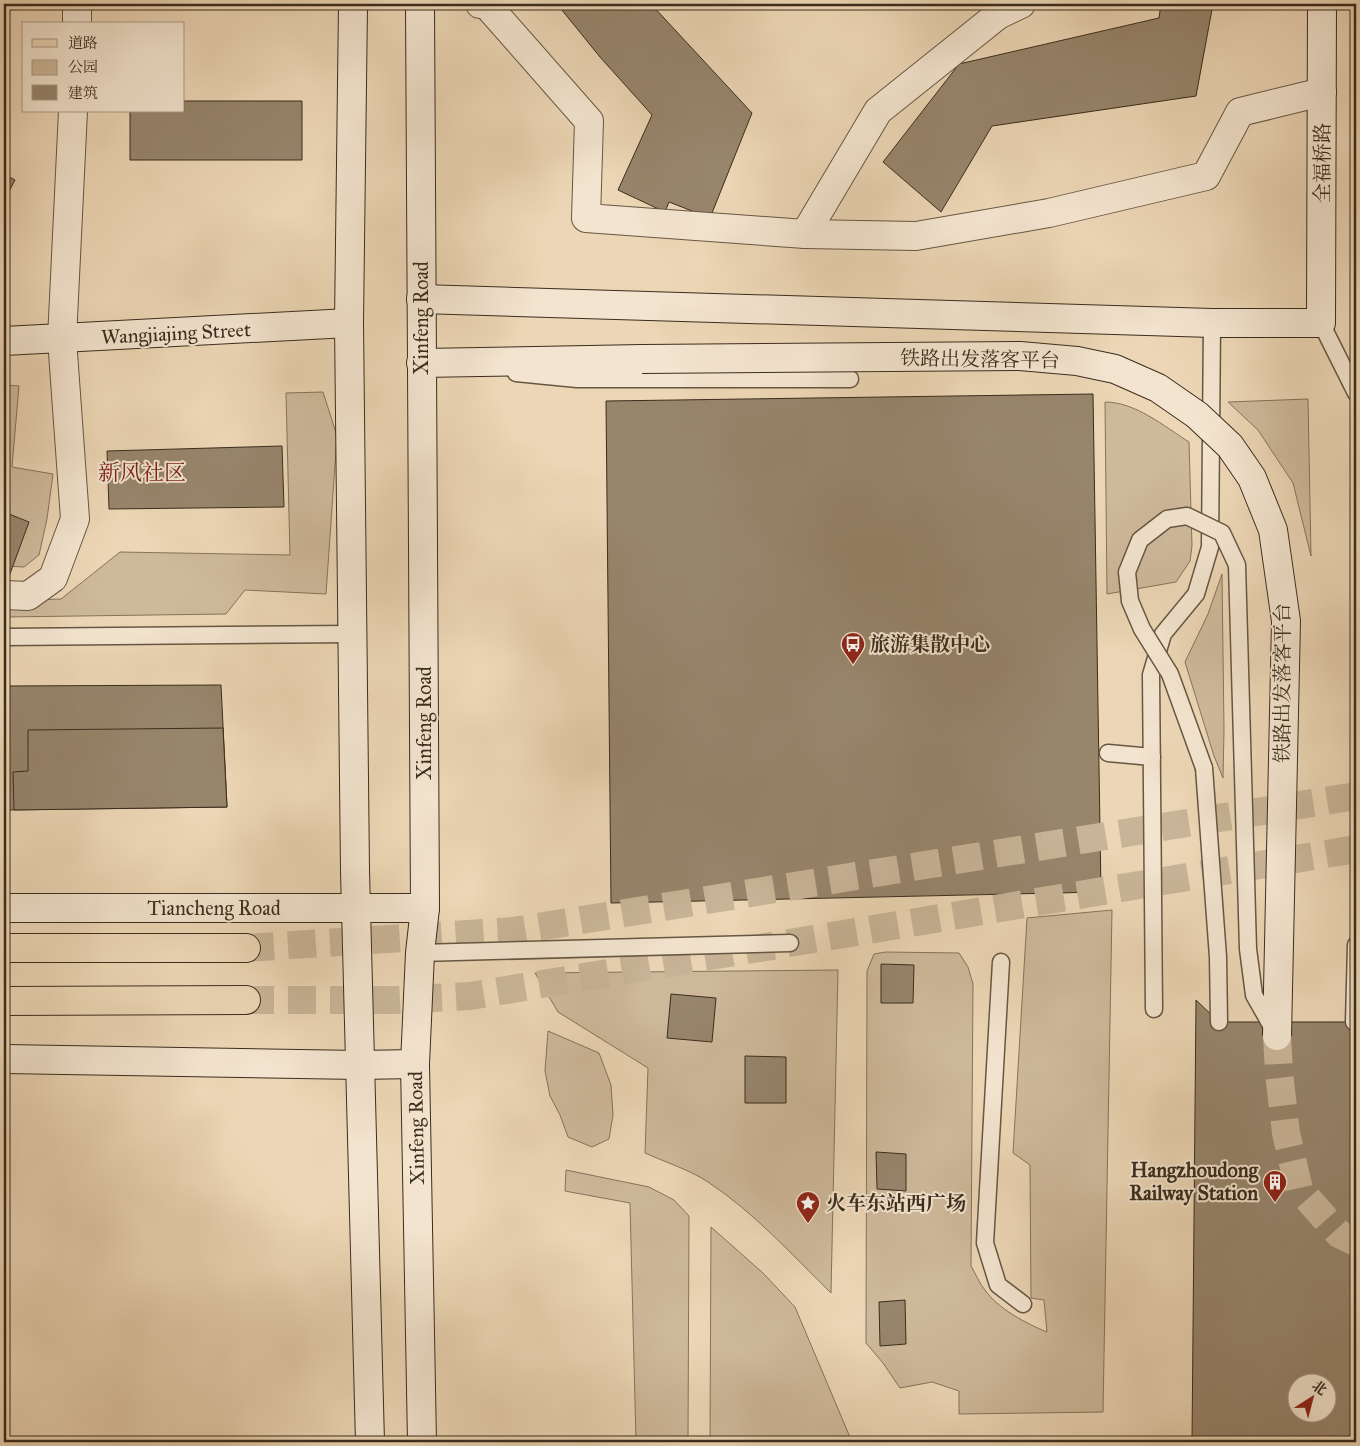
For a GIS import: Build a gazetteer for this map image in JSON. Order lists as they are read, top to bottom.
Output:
{
  "streets": {
    "main road": [
      "全福桥路",
      "Xinfeng Road",
      "Wangjiajing Street",
      "铁路出发落客平台",
      "Tiancheng Road"
    ]
  },
  "crossings": [
    ["Xinfeng Road", "铁路出发落客平台"],
    ["Xinfeng Road", "Tiancheng Road"]
  ],
  "districts": ["新风社区"],
  "places": {
    "bus stop": ["旅游集散中心"],
    "building": ["Hangzhoudong Railway Station"],
    "place": ["火车东站西广场"]
  },
  "legend": ["道路", "公园", "建筑"],
  "north": "top right"
}
